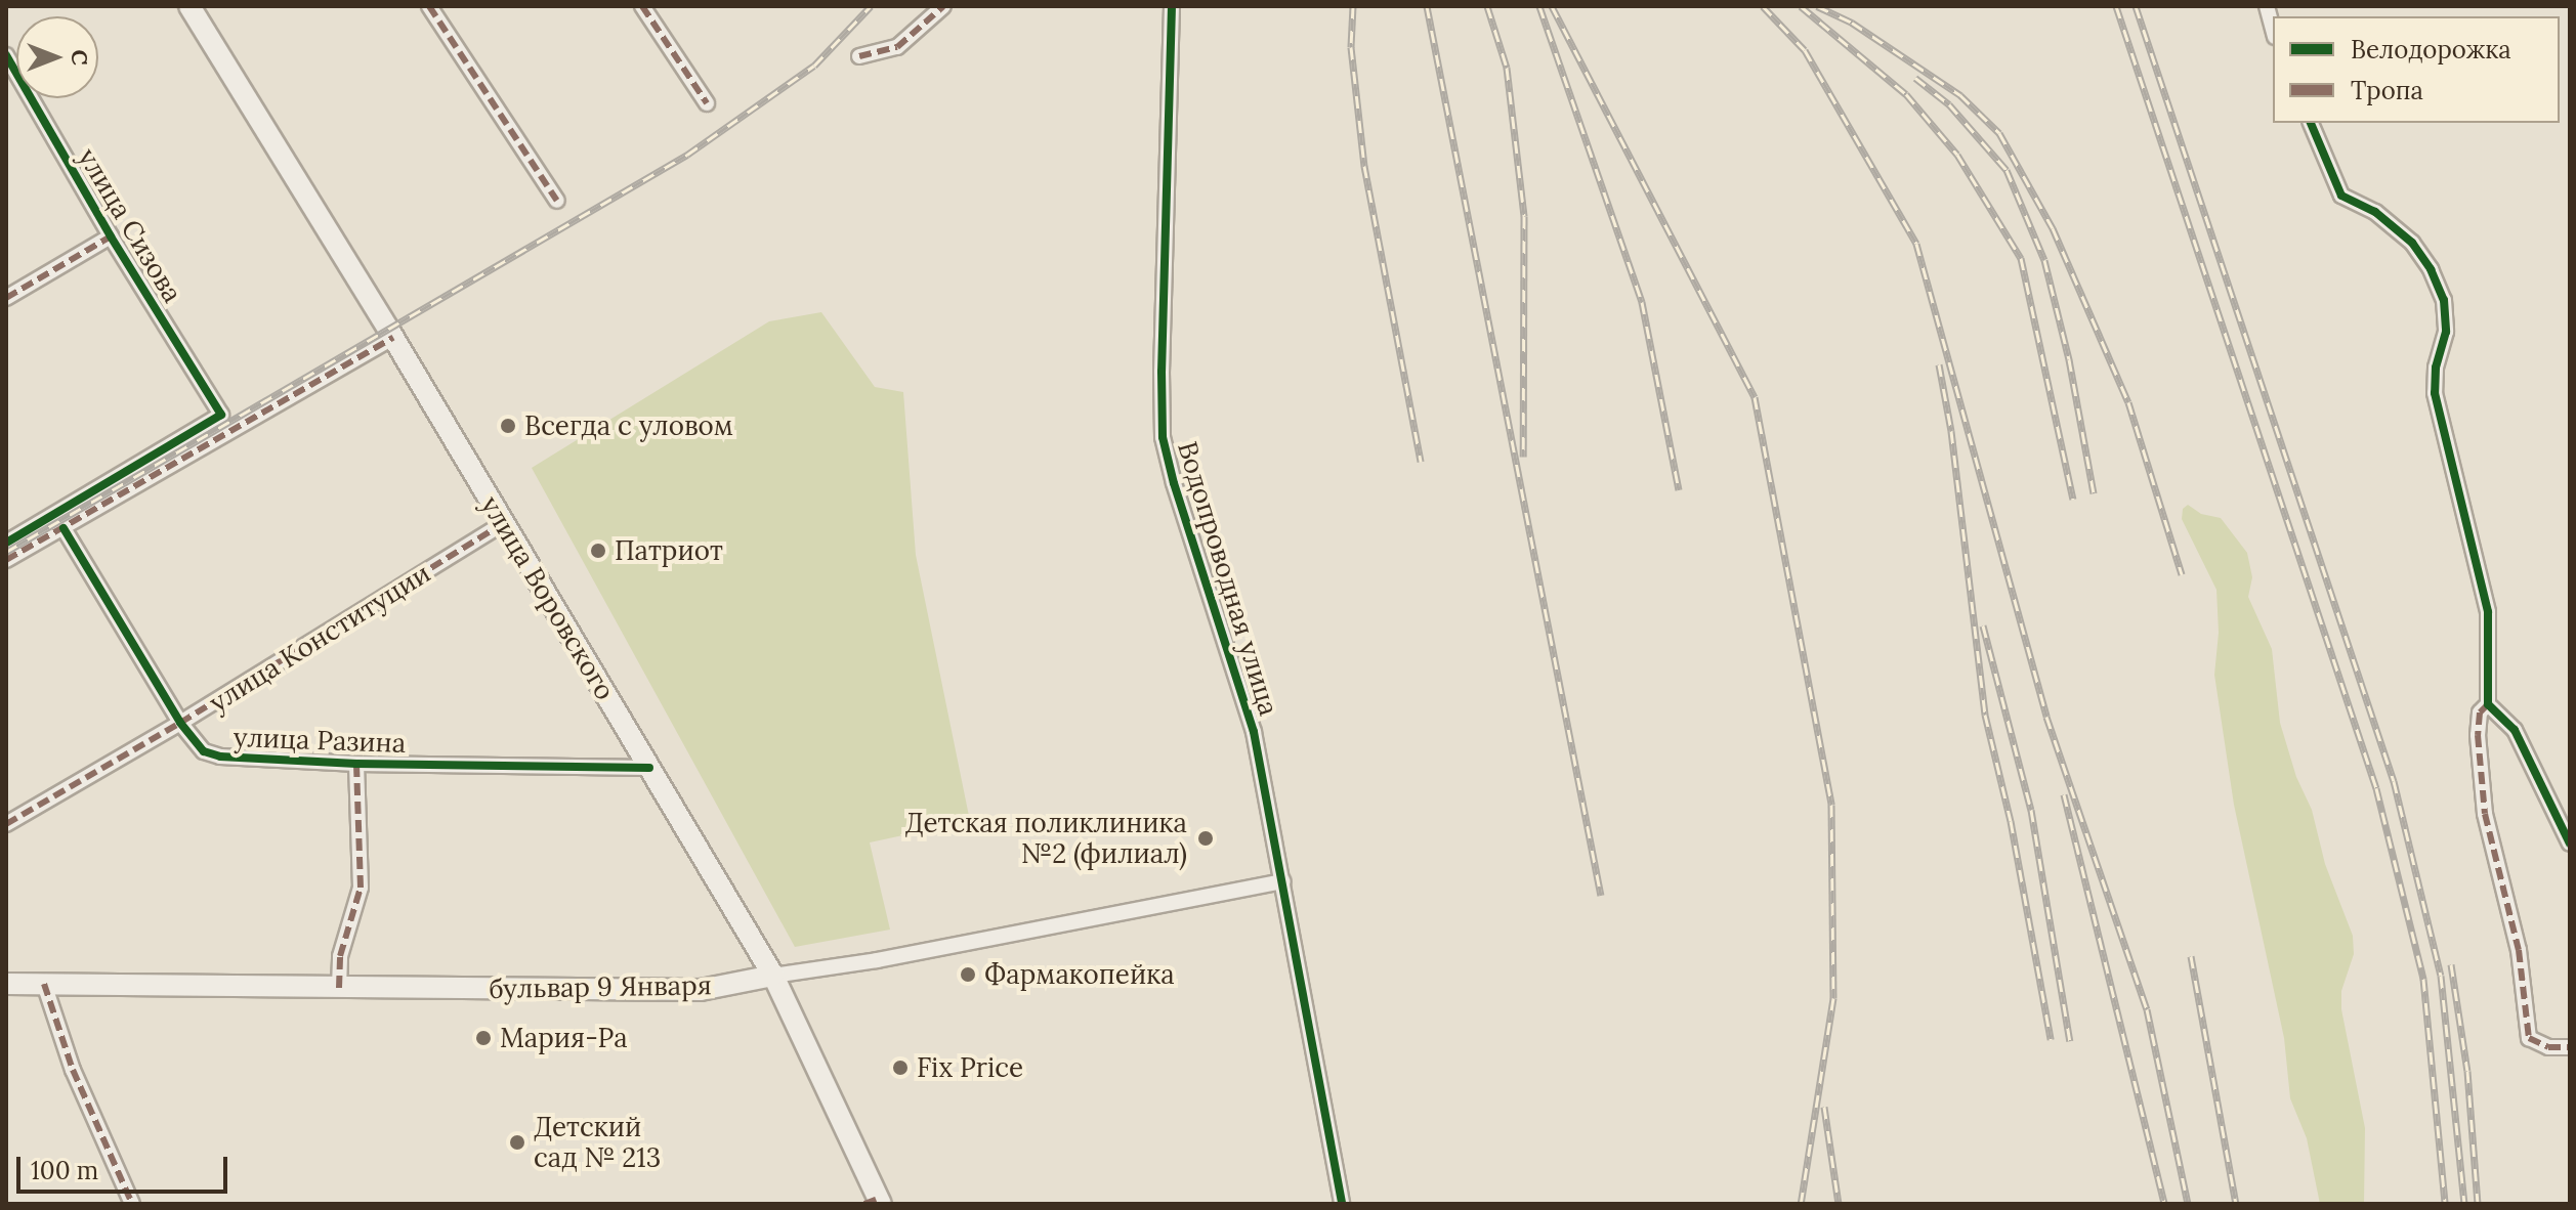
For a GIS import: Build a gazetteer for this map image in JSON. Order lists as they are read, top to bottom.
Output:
{
  "streets": {
    "main road": ["улица Воровского", "бульвар 9 Января"],
    "street": [
      "улица Сизова",
      "Водопроводная улица",
      "улица Конституции",
      "улица Разина"
    ]
  },
  "crossings": [
    ["Водопроводная улица", "бульвар 9 Января"],
    ["улица Воровского", "улица Конституции"],
    ["улица Воровского", "улица Разина"],
    ["улица Воровского", "бульвар 9 Января"],
    ["улица Конституции", "улица Разина"]
  ],
  "places": [
    "Всегда с уловом",
    "Патриот",
    "Детская поликлиника №2 (филиал)",
    "Фармакопейка",
    "Мария-Ра",
    "Fix Price",
    "Детский сад № 213"
  ],
  "legend": ["Велодорожка", "Тропа"],
  "scale_bar": "100 m",
  "north": "right"
}
